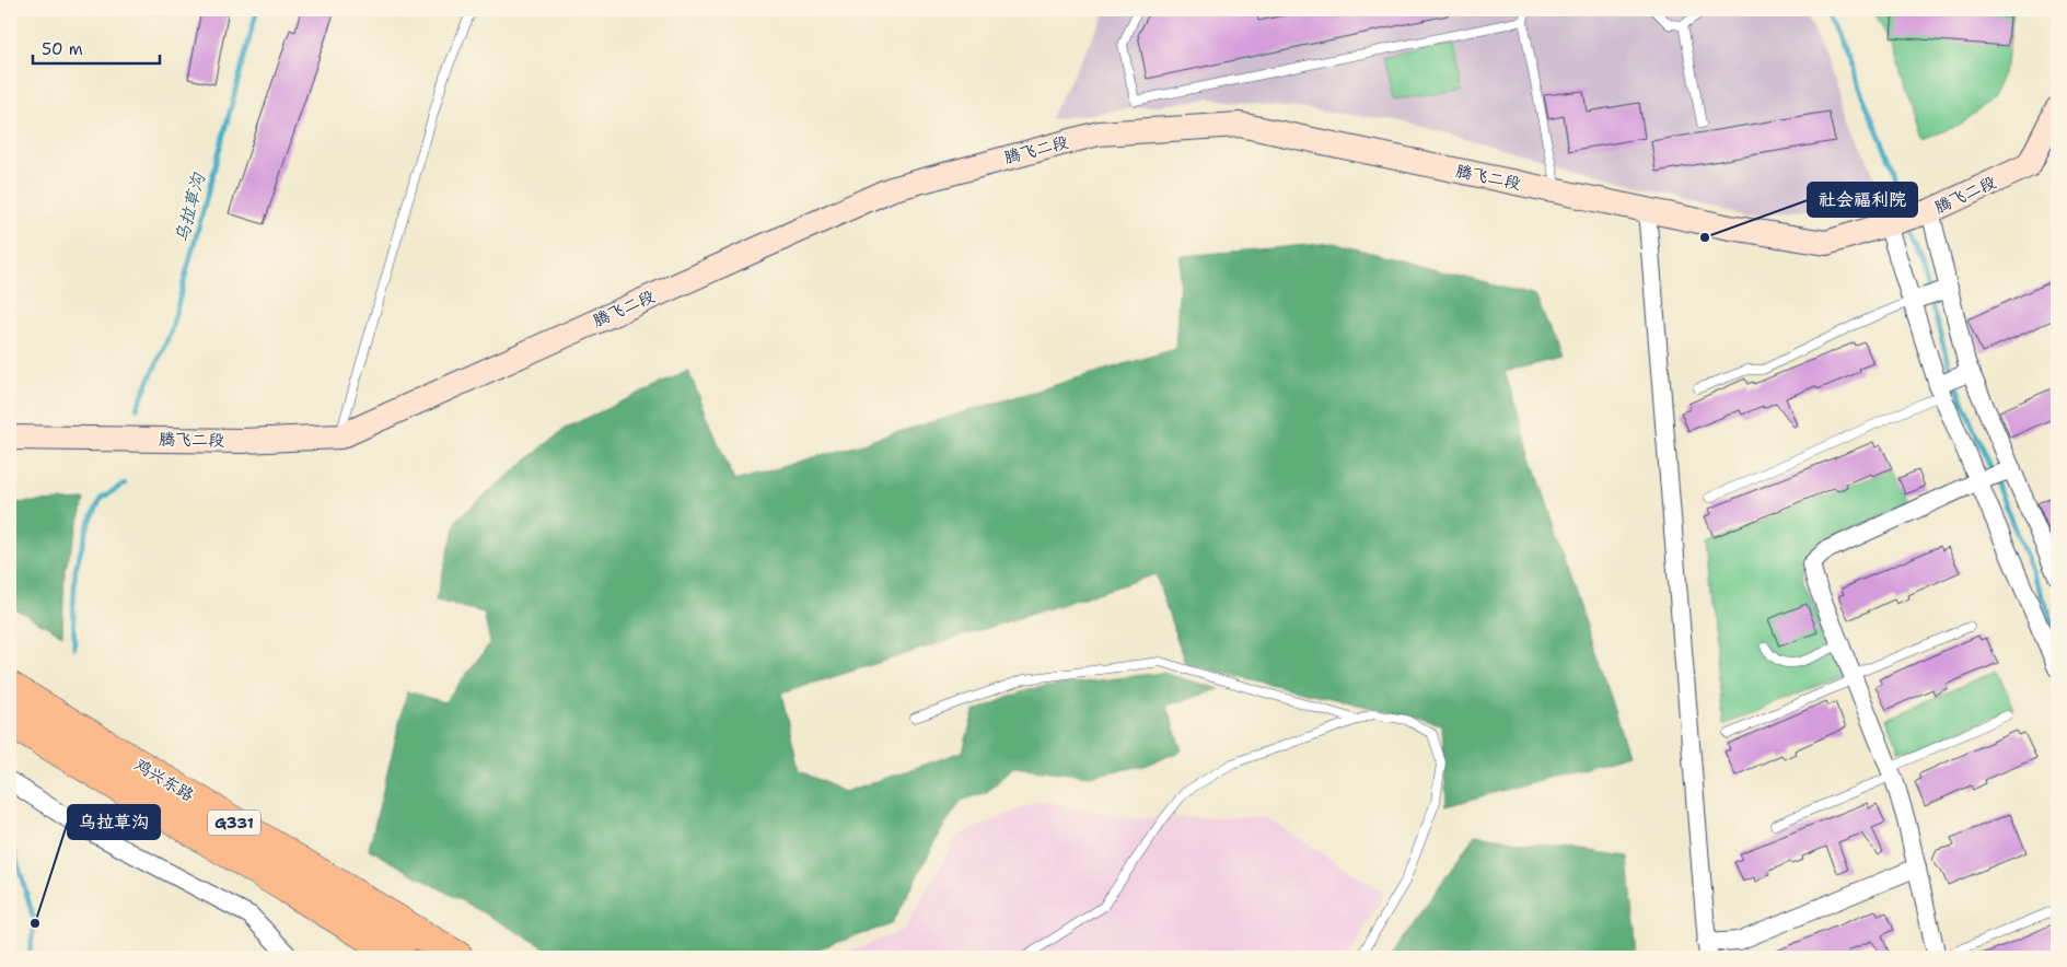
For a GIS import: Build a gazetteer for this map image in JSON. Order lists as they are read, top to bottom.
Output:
{
  "streets": {
    "highway": ["鸡兴东路", "G331"],
    "street": ["腾飞二段"]
  },
  "water": ["乌拉草沟"],
  "places": ["社会福利院", "乌拉草沟"],
  "scale_bar": "50 m"
}
